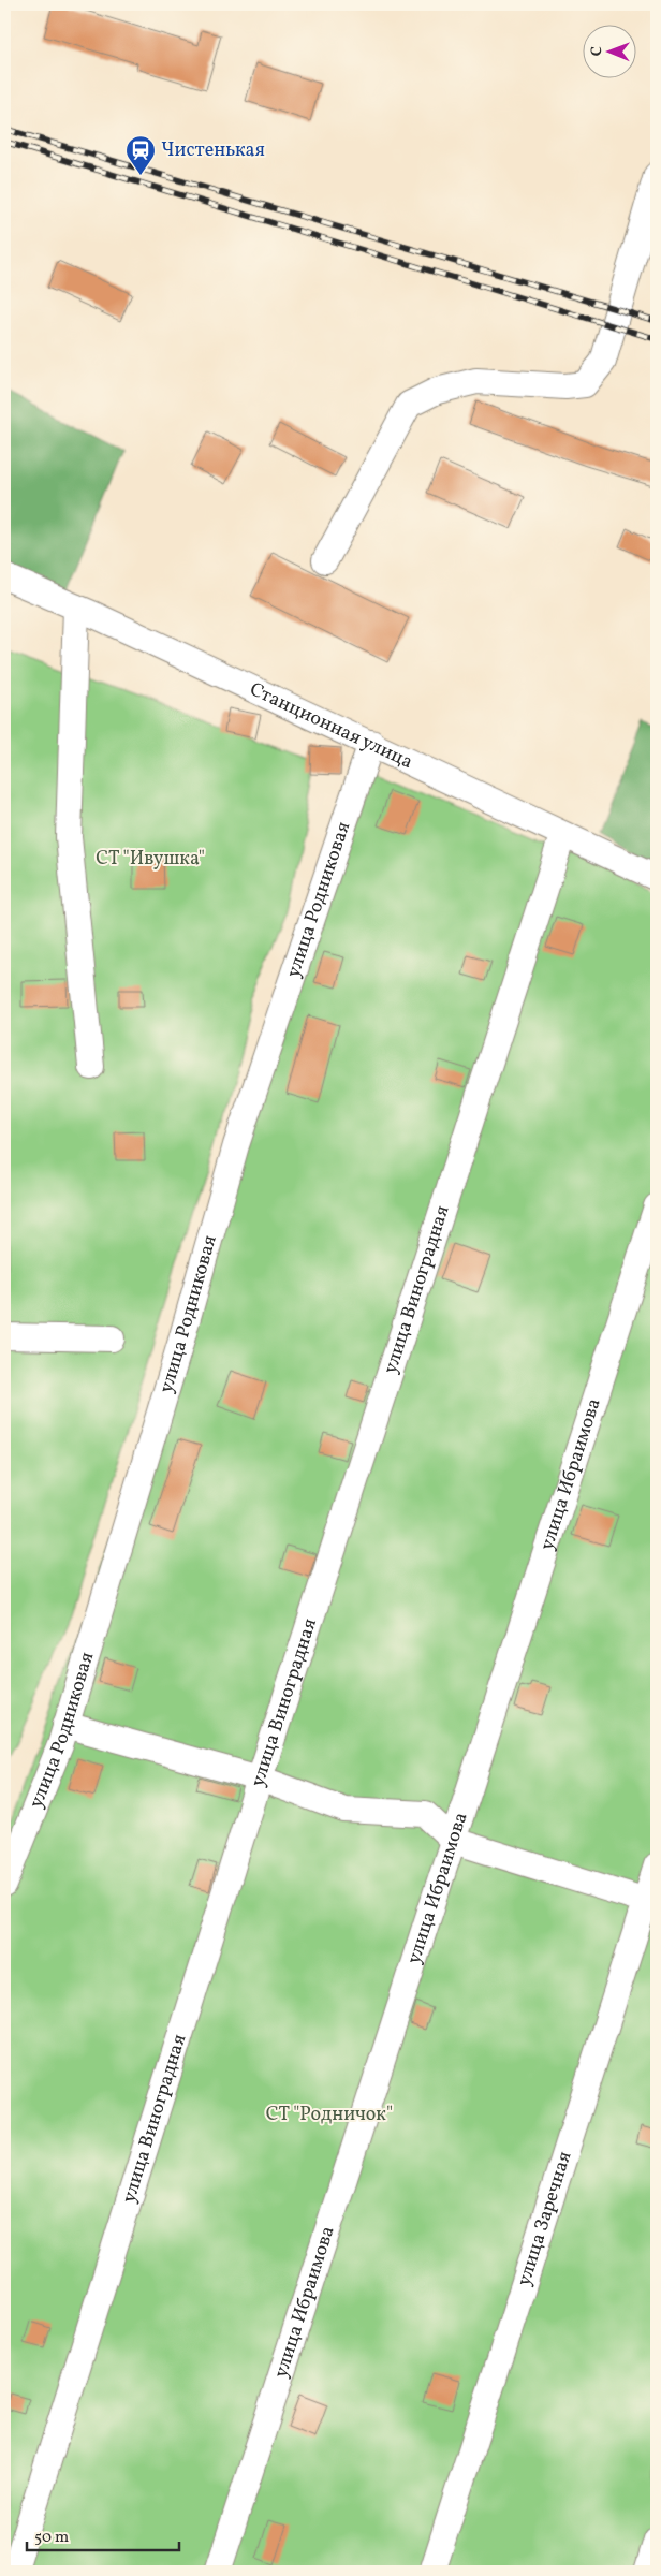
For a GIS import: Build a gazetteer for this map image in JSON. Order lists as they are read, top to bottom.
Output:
{
  "streets": {
    "street": [
      "Станционная улица",
      "улица Родниковая",
      "улица Виноградная",
      "улица Ибраимова",
      "улица Заречная"
    ]
  },
  "crossings": [
    ["Станционная улица", "улица Родниковая"],
    ["Станционная улица", "улица Виноградная"]
  ],
  "parks": ["СТ \"Ивушка\"", "СТ \"Родничок\""],
  "places": {
    "station": ["Чистенькая"]
  },
  "scale_bar": "50 m",
  "north": "left"
}
